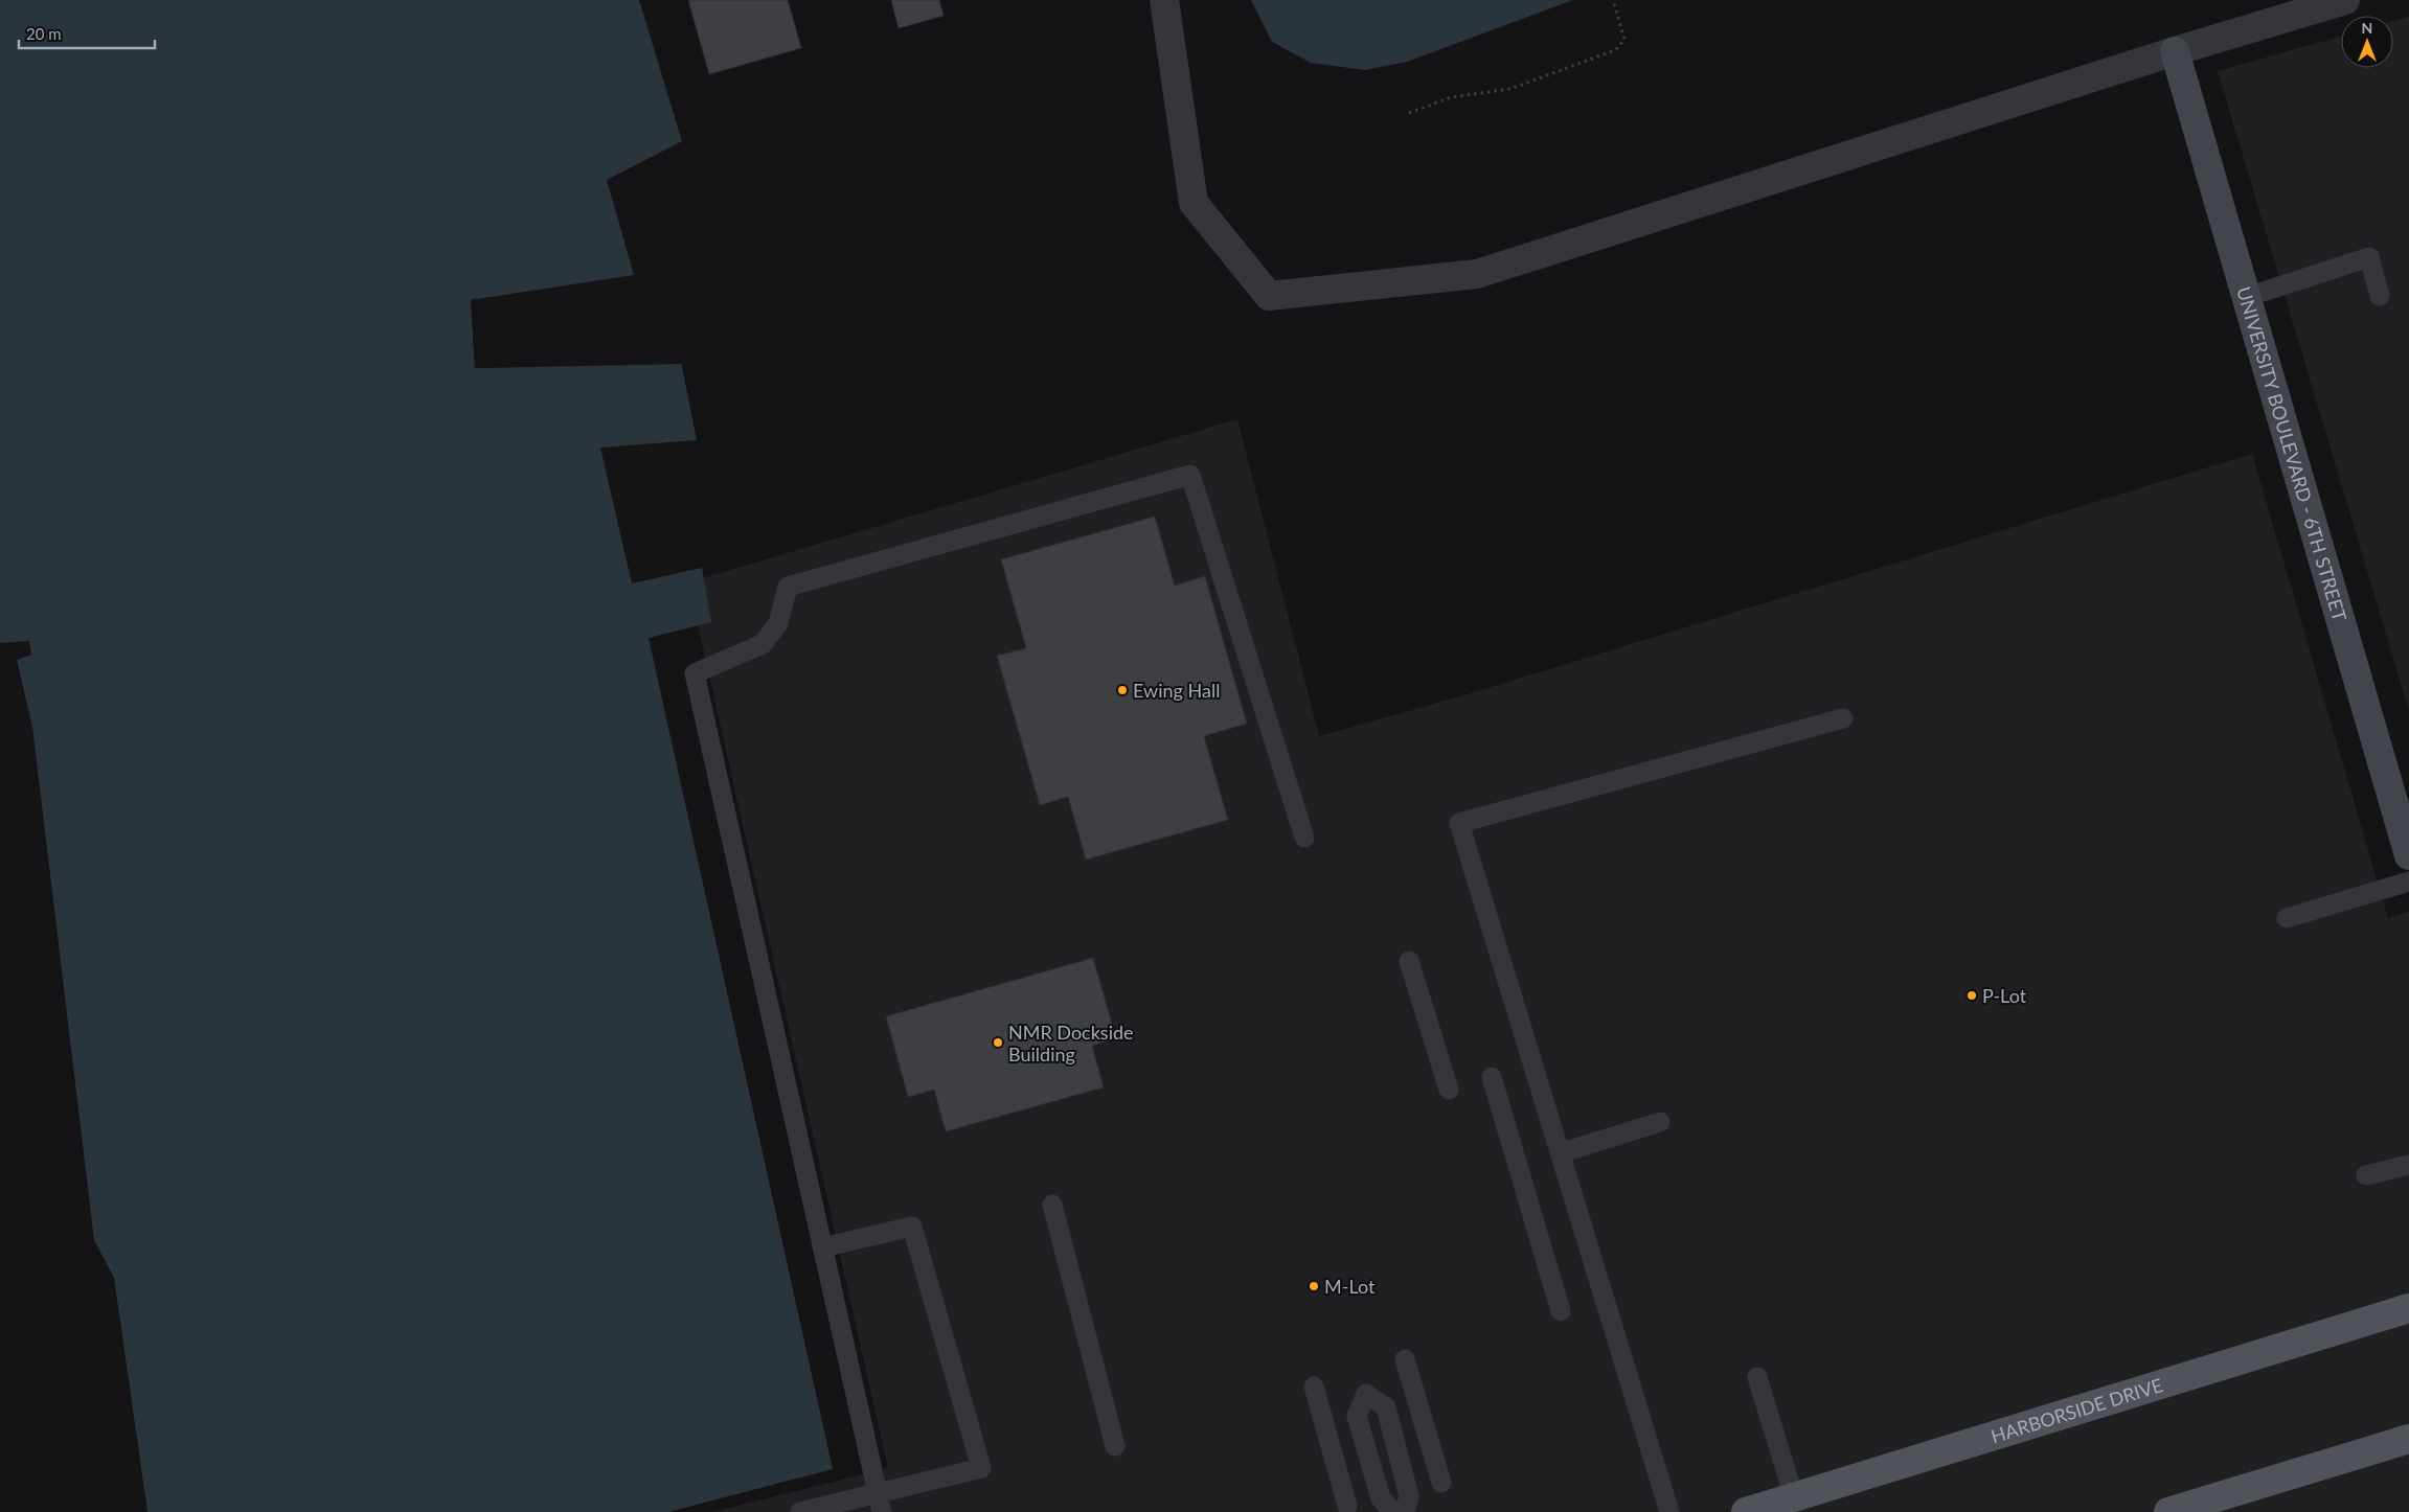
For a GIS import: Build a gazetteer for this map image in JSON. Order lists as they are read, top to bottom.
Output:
{
  "streets": {
    "main road": ["HARBORSIDE DRIVE"],
    "street": ["UNIVERSITY BOULEVARD - 6TH STREET"]
  },
  "places": [
    "Ewing Hall",
    "P-Lot",
    "NMR Dockside Building",
    "M-Lot"
  ],
  "scale_bar": "20 m",
  "north": "top"
}
